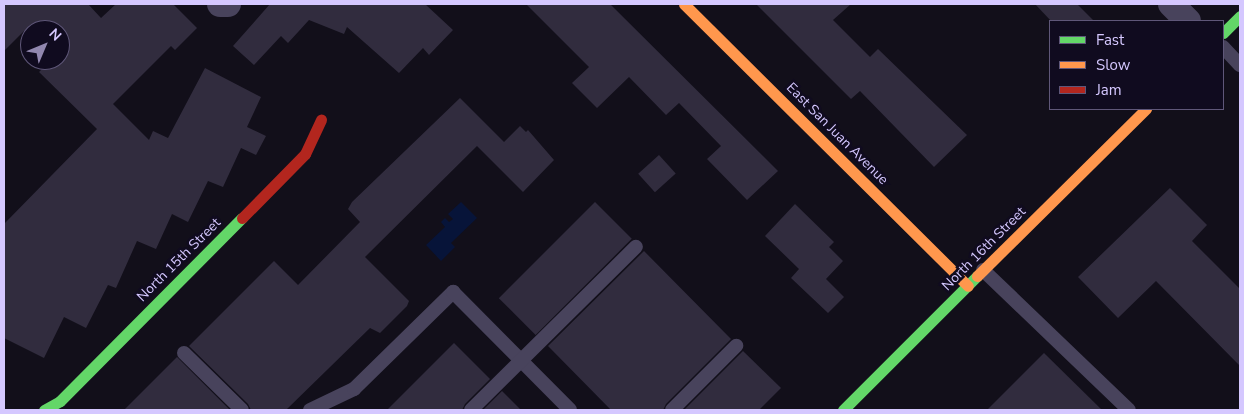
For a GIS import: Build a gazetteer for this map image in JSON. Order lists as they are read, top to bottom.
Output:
{
  "streets": {
    "street": ["East San Juan Avenue", "North 16th Street", "North 15th Street"]
  },
  "crossings": [
    ["East San Juan Avenue", "North 16th Street"]
  ],
  "legend": ["Fast", "Slow", "Jam"],
  "north": "top right"
}
